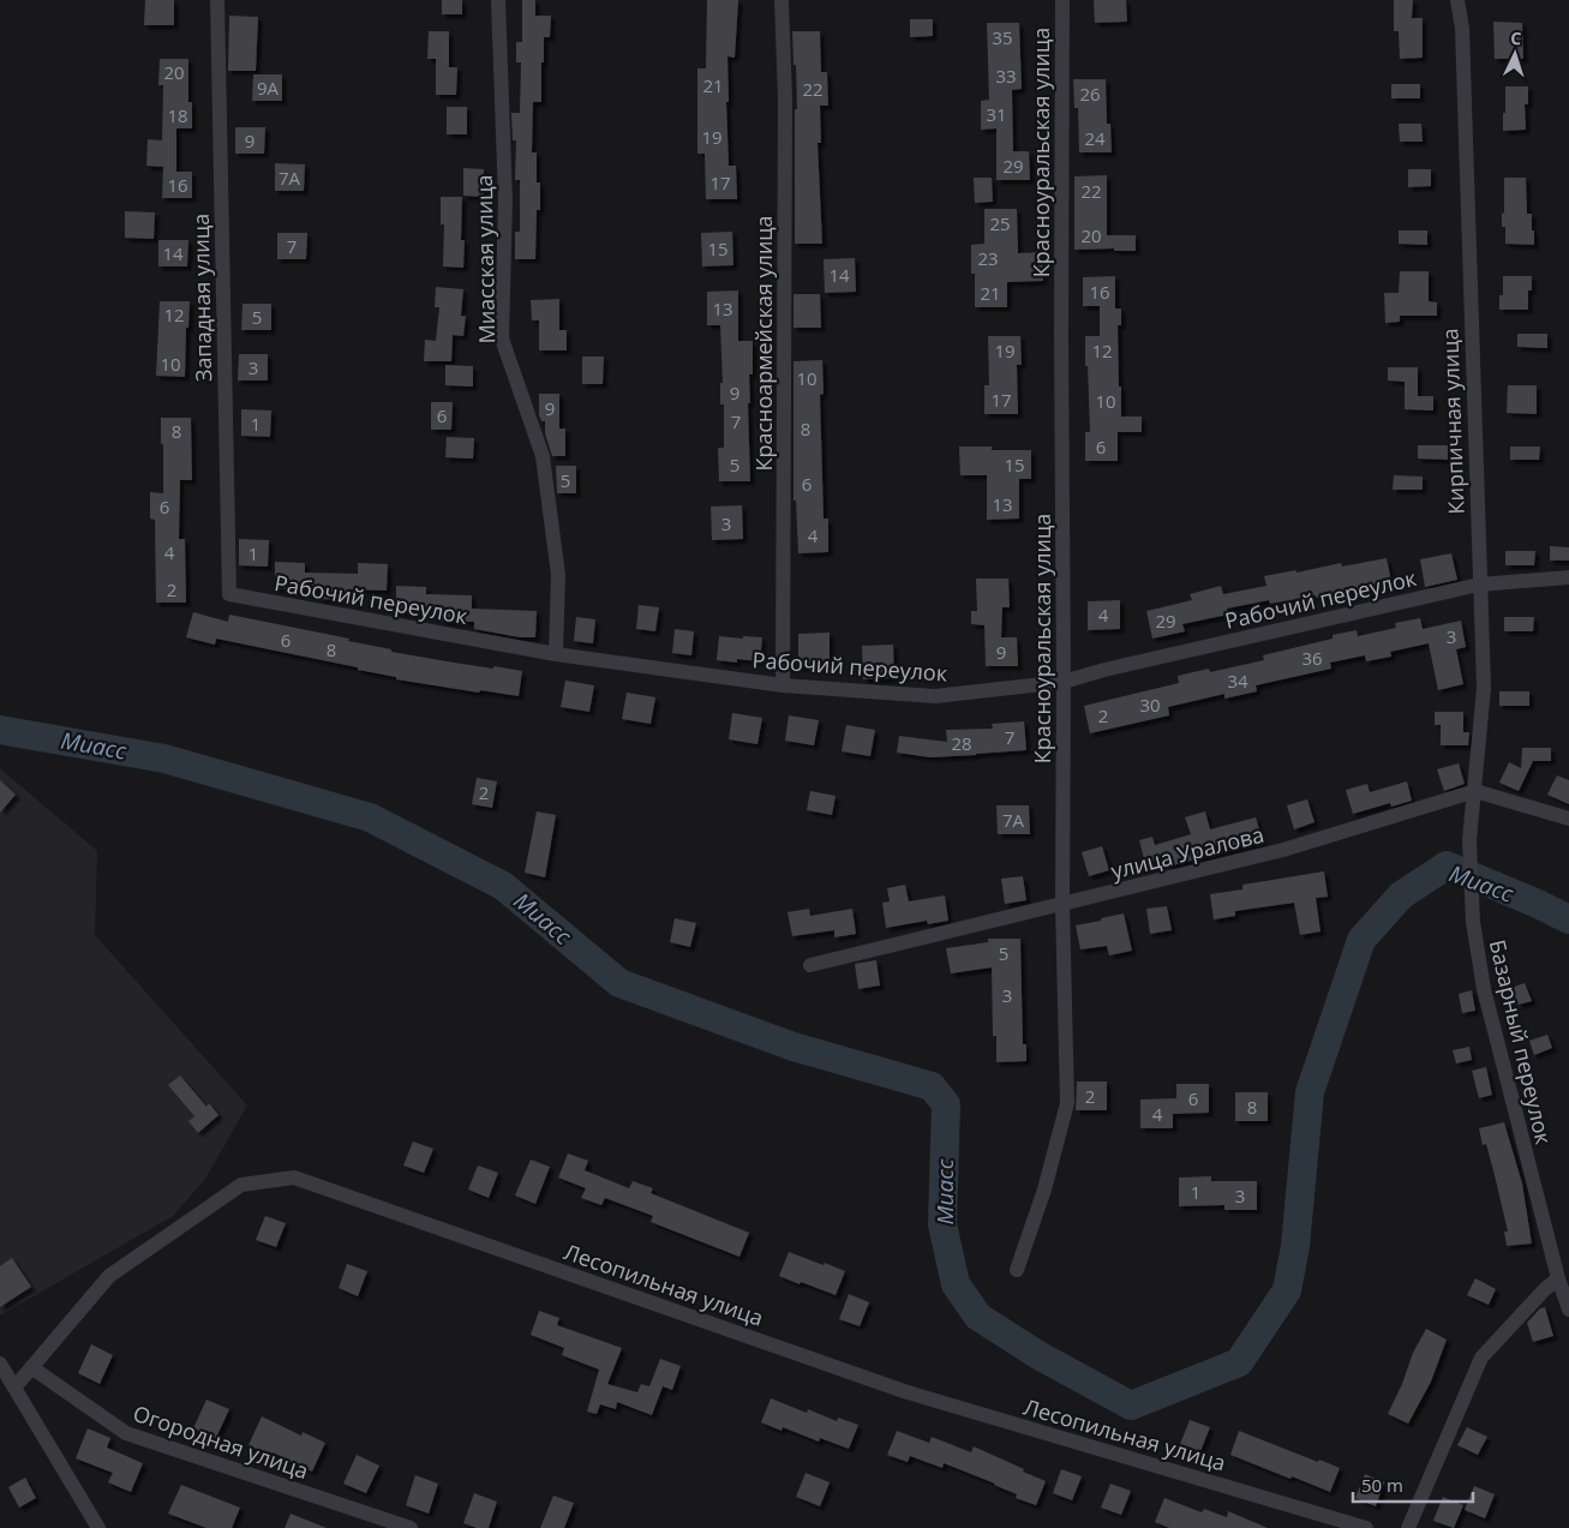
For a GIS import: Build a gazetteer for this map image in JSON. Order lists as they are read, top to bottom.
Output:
{
  "streets": {
    "street": [
      "Красноуральская улица",
      "Миасская улица",
      "Западная улица",
      "Красноармейская улица",
      "Кирпичная улица",
      "Рабочий переулок",
      "улица Уралова",
      "Базарный переулок",
      "Лесопильная улица",
      "Огородная улица"
    ]
  },
  "crossings": [
    ["Красноуральская улица", "Рабочий переулок"],
    ["Красноуральская улица", "улица Уралова"],
    ["Миасская улица", "Рабочий переулок"],
    ["Западная улица", "Рабочий переулок"],
    ["Красноармейская улица", "Рабочий переулок"],
    ["Кирпичная улица", "Рабочий переулок"],
    ["Кирпичная улица", "улица Уралова"],
    ["Кирпичная улица", "Базарный переулок"],
    ["Лесопильная улица", "Огородная улица"]
  ],
  "water": ["Миасс"],
  "house_numbers": [
    "35",
    "20",
    "33",
    "21",
    "9А",
    "22",
    "26",
    "31",
    "18",
    "19",
    "24",
    "9",
    "29",
    "7А",
    "17",
    "16",
    "22",
    "25",
    "20",
    "7",
    "15",
    "14",
    "23",
    "14",
    "16",
    "21",
    "13",
    "12",
    "5",
    "19",
    "12",
    "10",
    "3",
    "10",
    "9",
    "17",
    "10",
    "9",
    "6",
    "7",
    "1",
    "8",
    "8",
    "6",
    "5",
    "15",
    "5",
    "6",
    "13",
    "6",
    "3",
    "4",
    "4",
    "1",
    "2",
    "4",
    "29",
    "3",
    "6",
    "8",
    "9",
    "36",
    "34",
    "30",
    "2",
    "7",
    "28",
    "2",
    "7А",
    "5",
    "3",
    "2",
    "6",
    "8",
    "4",
    "1",
    "3"
  ],
  "scale_bar": "50 m",
  "north": "top"
}
